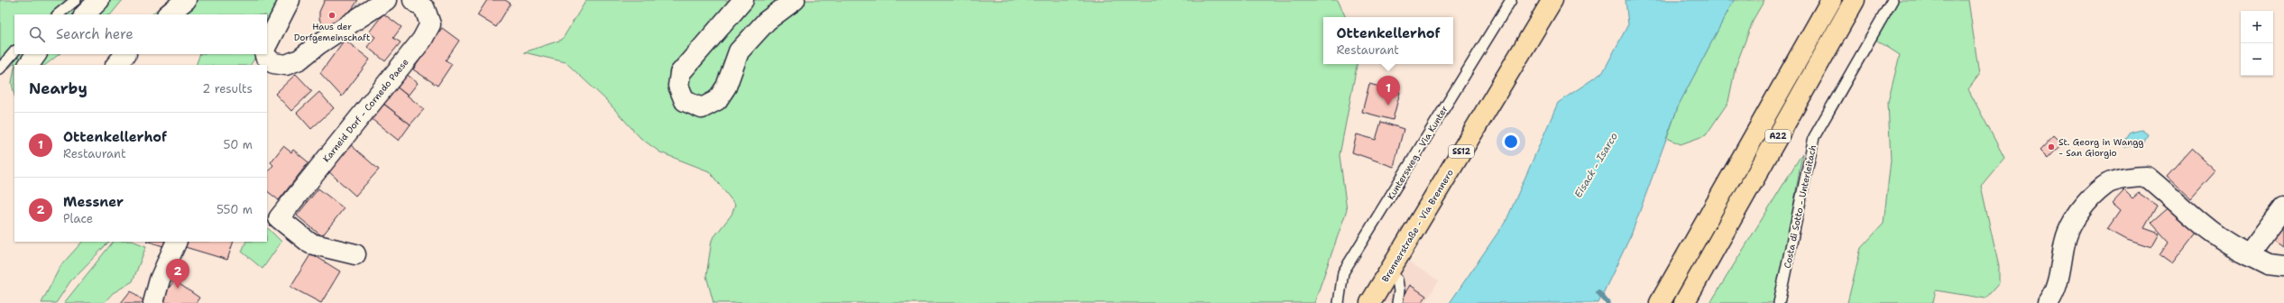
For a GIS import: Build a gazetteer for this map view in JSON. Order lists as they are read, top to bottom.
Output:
{
  "streets": {
    "main road": ["A22", "SS12", "Brennerstraße - Via Brennero"],
    "street": ["Karneid Dorf - Cornedo Paese"],
    "lane": ["Kuntersweg - Via Kunter", "Costa di Sotto - Unterleitach"]
  },
  "water": ["Eisack - Isarco"],
  "places": ["Haus der Dorfgemeinschaft", "St. Georg in Wangg - San Giorgio"],
  "page": {
    "map_buttons": ["+", "−"],
    "search": "Search here",
    "popup": ["Ottenkellerhof", "Restaurant"],
    "heading": ["Nearby", "2 results"],
    "pins": ["1", "2"],
    "list": [
      {
        "mark": "1",
        "name": "Ottenkellerhof",
        "note": "Restaurant",
        "value": "50 m"
      },
      {
        "mark": "2",
        "name": "Messner",
        "note": "Place",
        "value": "550 m"
      }
    ]
  }
}
